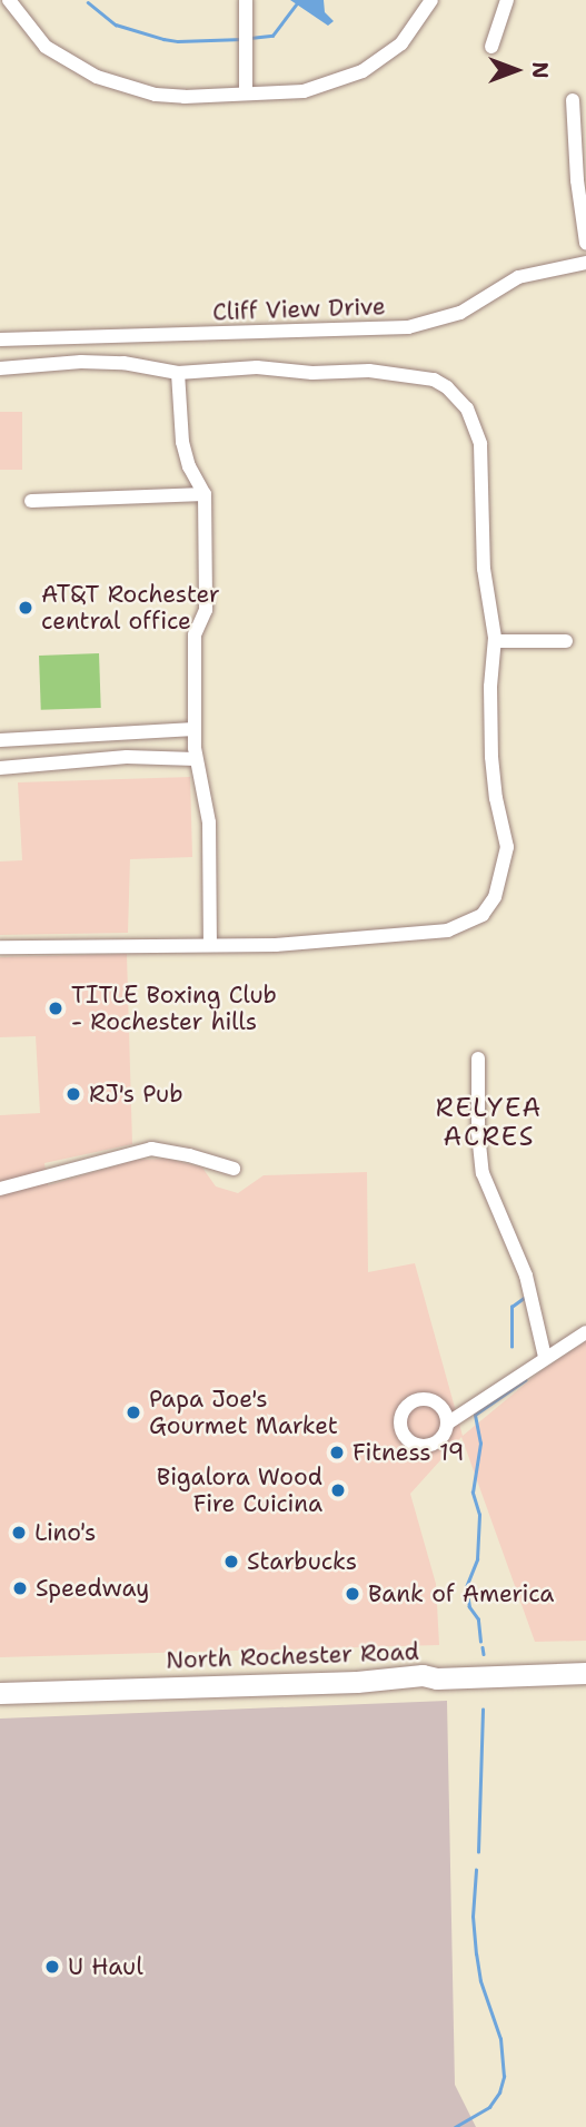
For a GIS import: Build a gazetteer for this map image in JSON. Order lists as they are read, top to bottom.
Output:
{
  "streets": {
    "main road": ["North Rochester Road"],
    "street": ["Cliff View Drive"]
  },
  "districts": ["RELYEA ACRES"],
  "places": [
    "AT&T Rochester central office",
    "TITLE Boxing Club - Rochester hills",
    "RJ's Pub",
    "Papa Joe's Gourmet Market",
    "Fitness 19",
    "Bigalora Wood Fire Cuicina",
    "Lino's",
    "Starbucks",
    "Speedway",
    "Bank of America",
    "U Haul"
  ],
  "north": "right"
}
